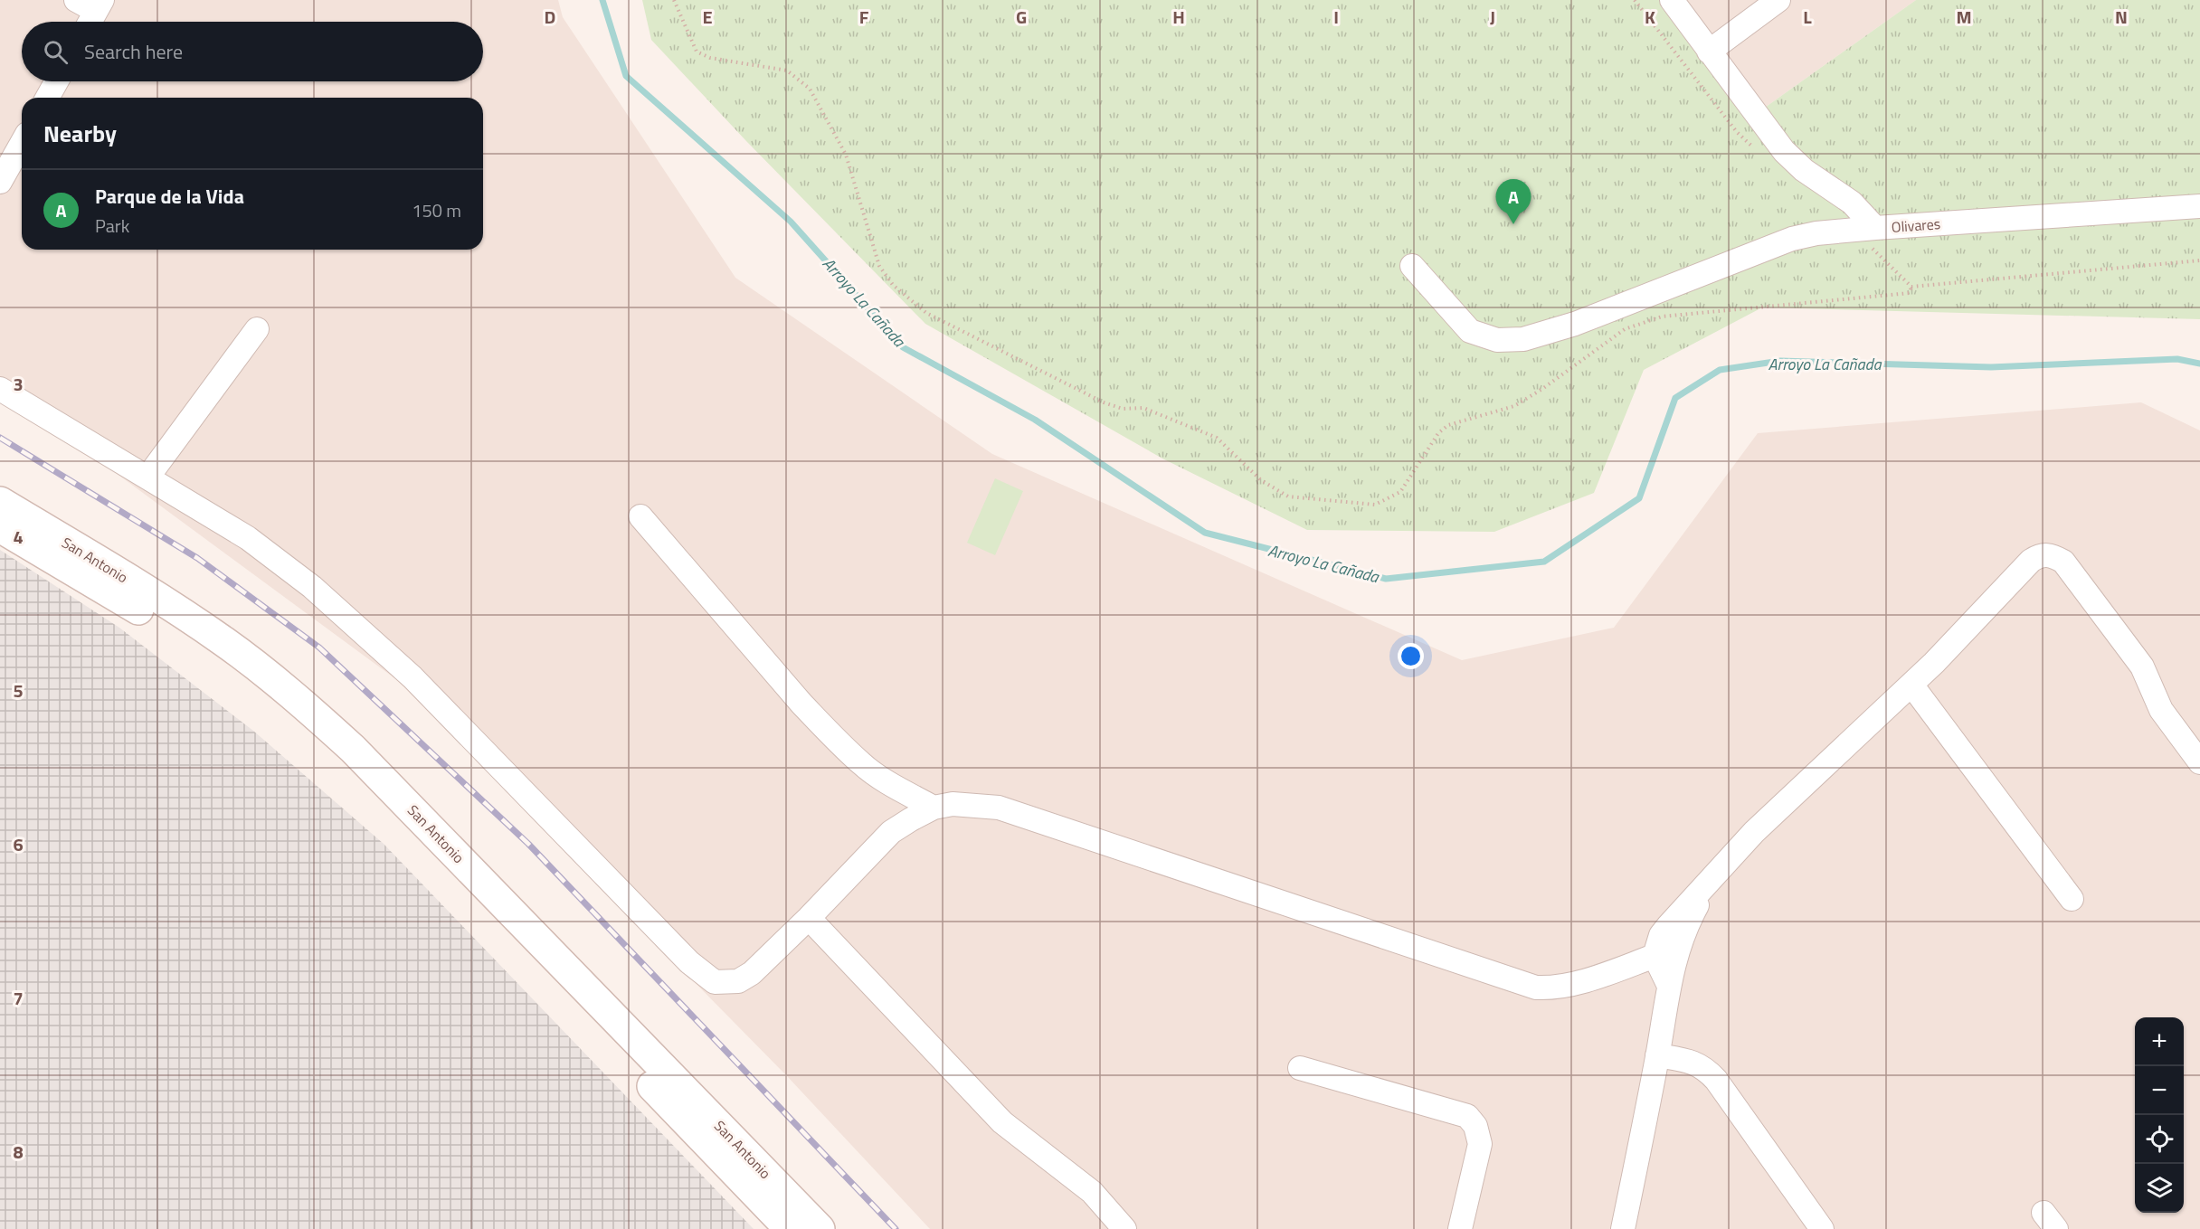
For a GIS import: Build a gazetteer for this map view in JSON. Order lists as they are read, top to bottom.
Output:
{
  "streets": {
    "main road": ["San Antonio"],
    "street": ["Olivares"]
  },
  "water": ["Arroyo La Cañada"],
  "page": {
    "search": "Search here",
    "heading": "Nearby",
    "list": [
      {
        "mark": "A",
        "name": "Parque de la Vida",
        "note": "Park",
        "value": "150 m"
      }
    ],
    "pins": "A",
    "map_buttons": ["+", "−"]
  },
  "grid": {
    "columns": [
      "D",
      "E",
      "F",
      "G",
      "H",
      "I",
      "J",
      "K",
      "L",
      "M",
      "N"
    ],
    "rows": [
      "3",
      "4",
      "5",
      "6",
      "7",
      "8"
    ]
  }
}
